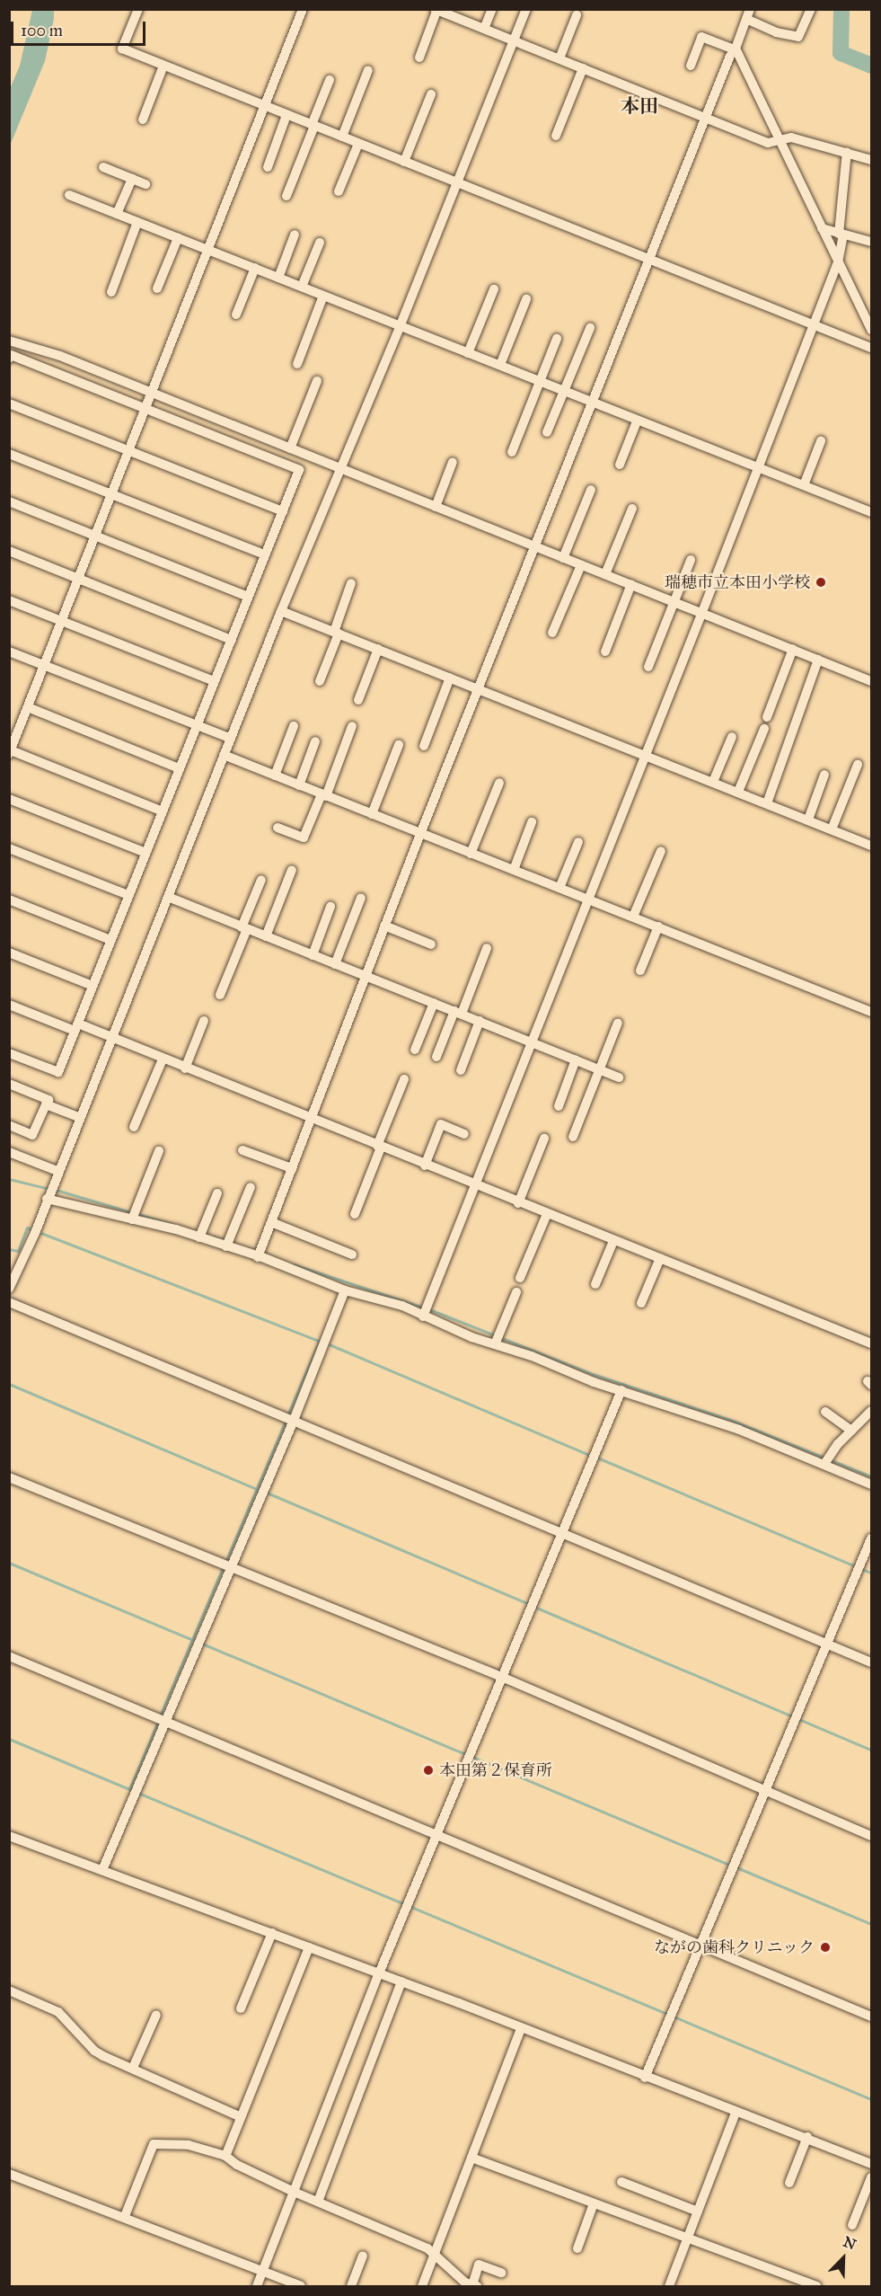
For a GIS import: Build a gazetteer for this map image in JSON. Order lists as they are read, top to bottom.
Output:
{
  "districts": ["本田"],
  "places": ["瑞穂市立本田小学校", "本田第２保育所", "ながの歯科クリニック"],
  "scale_bar": "100 m",
  "north": "top right"
}
